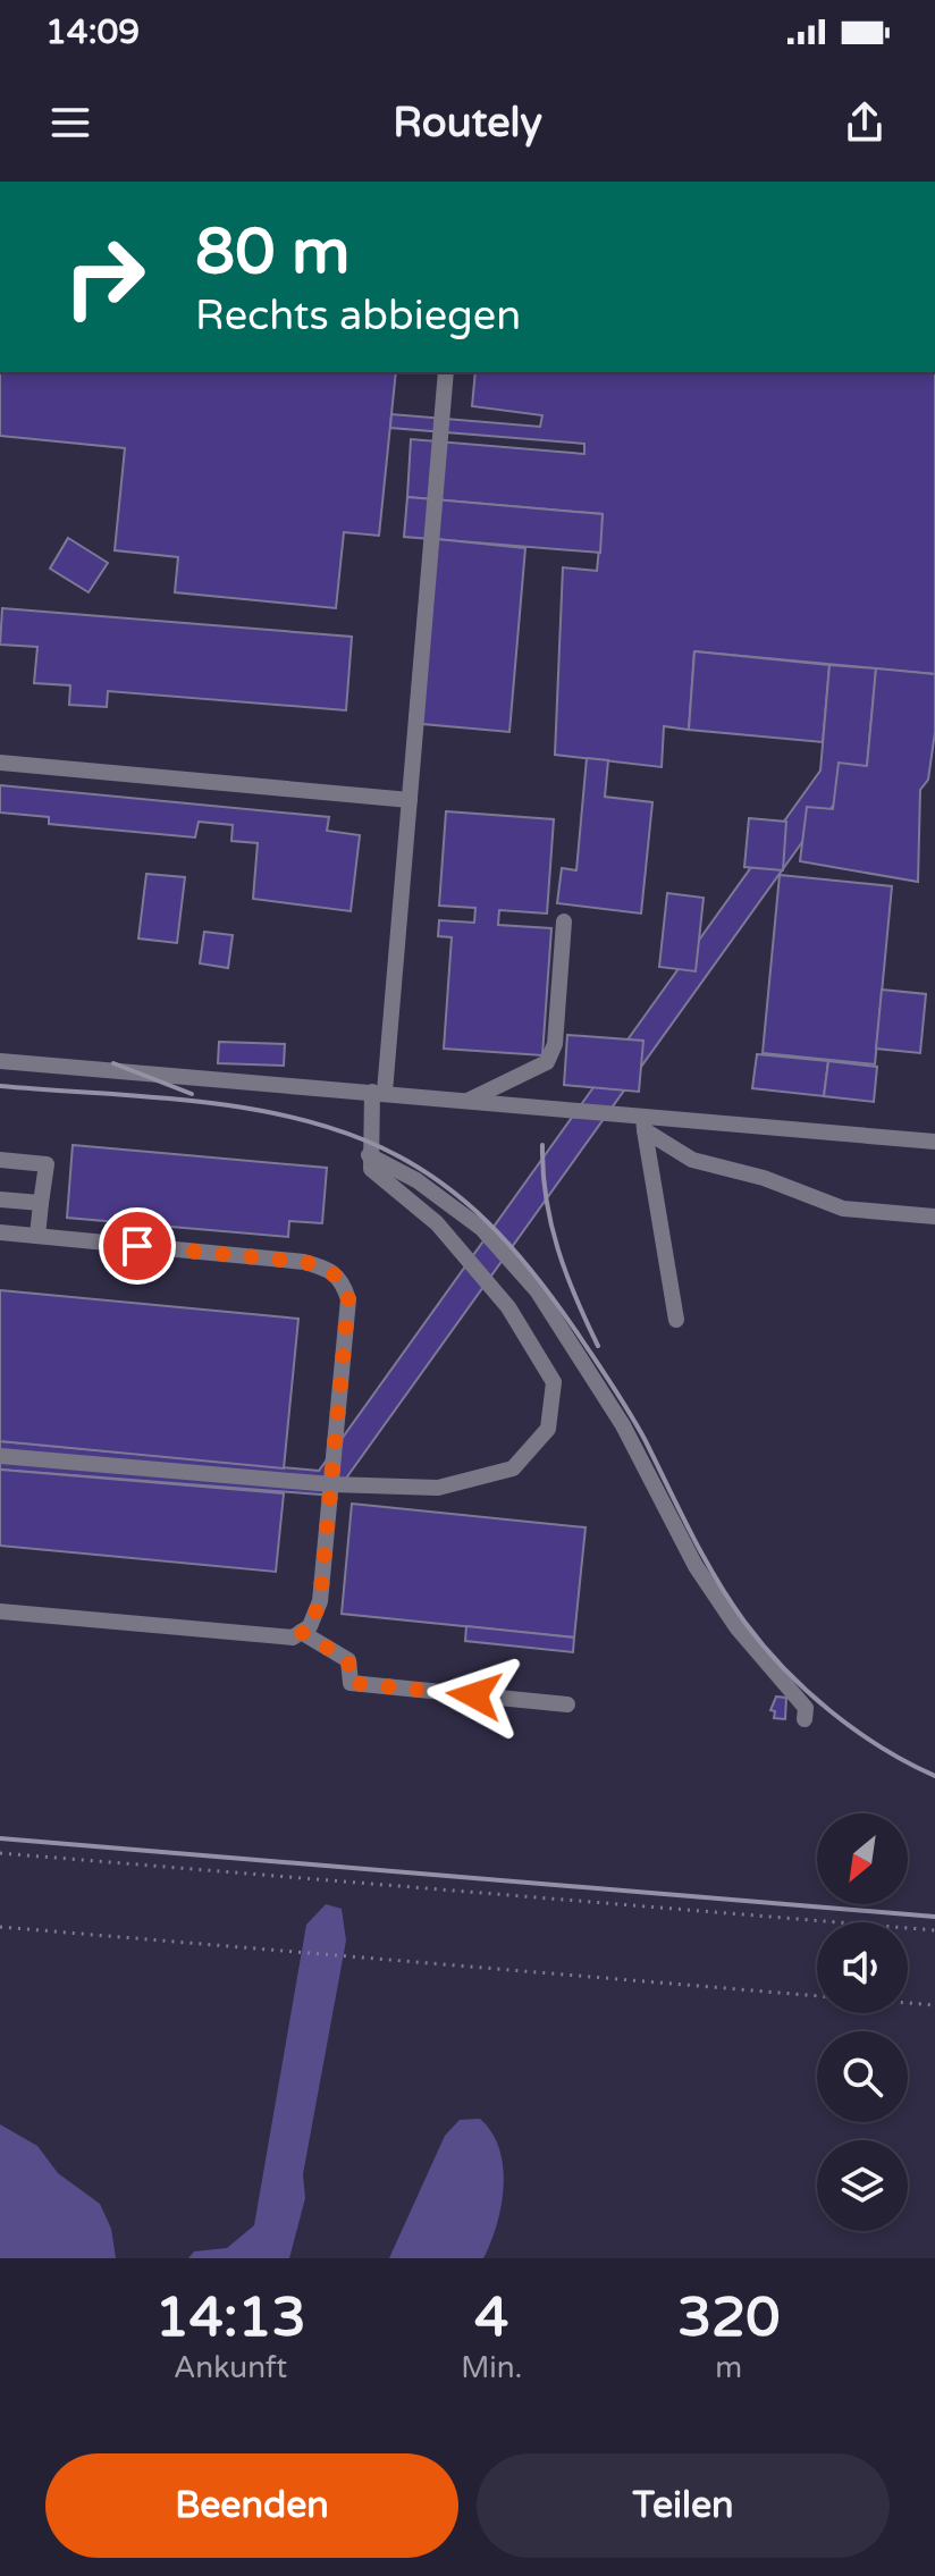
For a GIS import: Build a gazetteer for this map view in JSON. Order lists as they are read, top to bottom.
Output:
{
  "north": "bottom left",
  "page": {
    "status": "14:09",
    "header": "Routely",
    "turn": ["80 m", "Rechts abbiegen"],
    "eta": [
      "14:13",
      "Ankunft",
      "4",
      "Min.",
      "320",
      "m"
    ],
    "buttons": ["Beenden", "Teilen"]
  }
}
